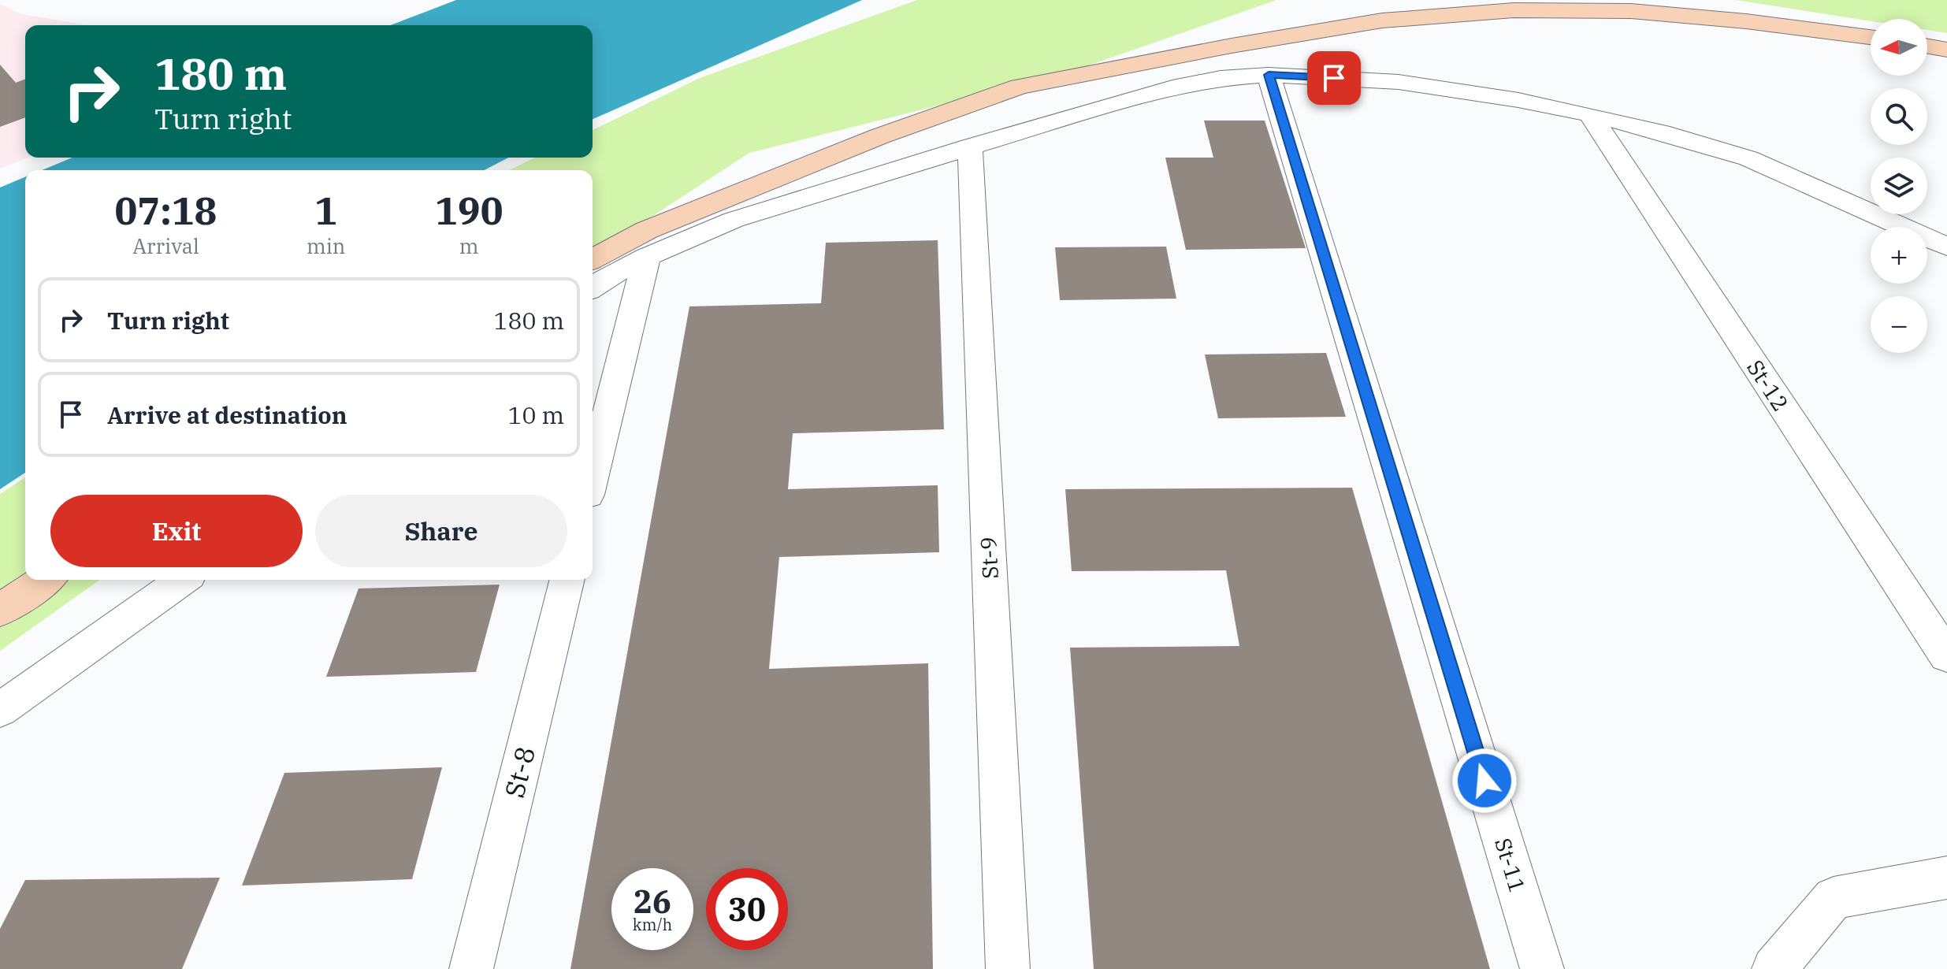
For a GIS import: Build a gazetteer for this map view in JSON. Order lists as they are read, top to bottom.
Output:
{
  "streets": {
    "street": [
      "St-12",
      "St-9",
      "St-8",
      "St-11"
    ]
  },
  "north": "left",
  "page": {
    "map_buttons": ["+", "−"],
    "turn": ["180 m", "Turn right"],
    "eta": [
      "07:18",
      "Arrival",
      "1",
      "min",
      "190",
      "m"
    ],
    "list": [
      {
        "name": "Turn right",
        "value": "180 m"
      },
      {
        "name": "Arrive at destination",
        "value": "10 m"
      }
    ],
    "buttons": ["Exit", "Share"],
    "speed": "26 km/h",
    "limit": "30"
  }
}
